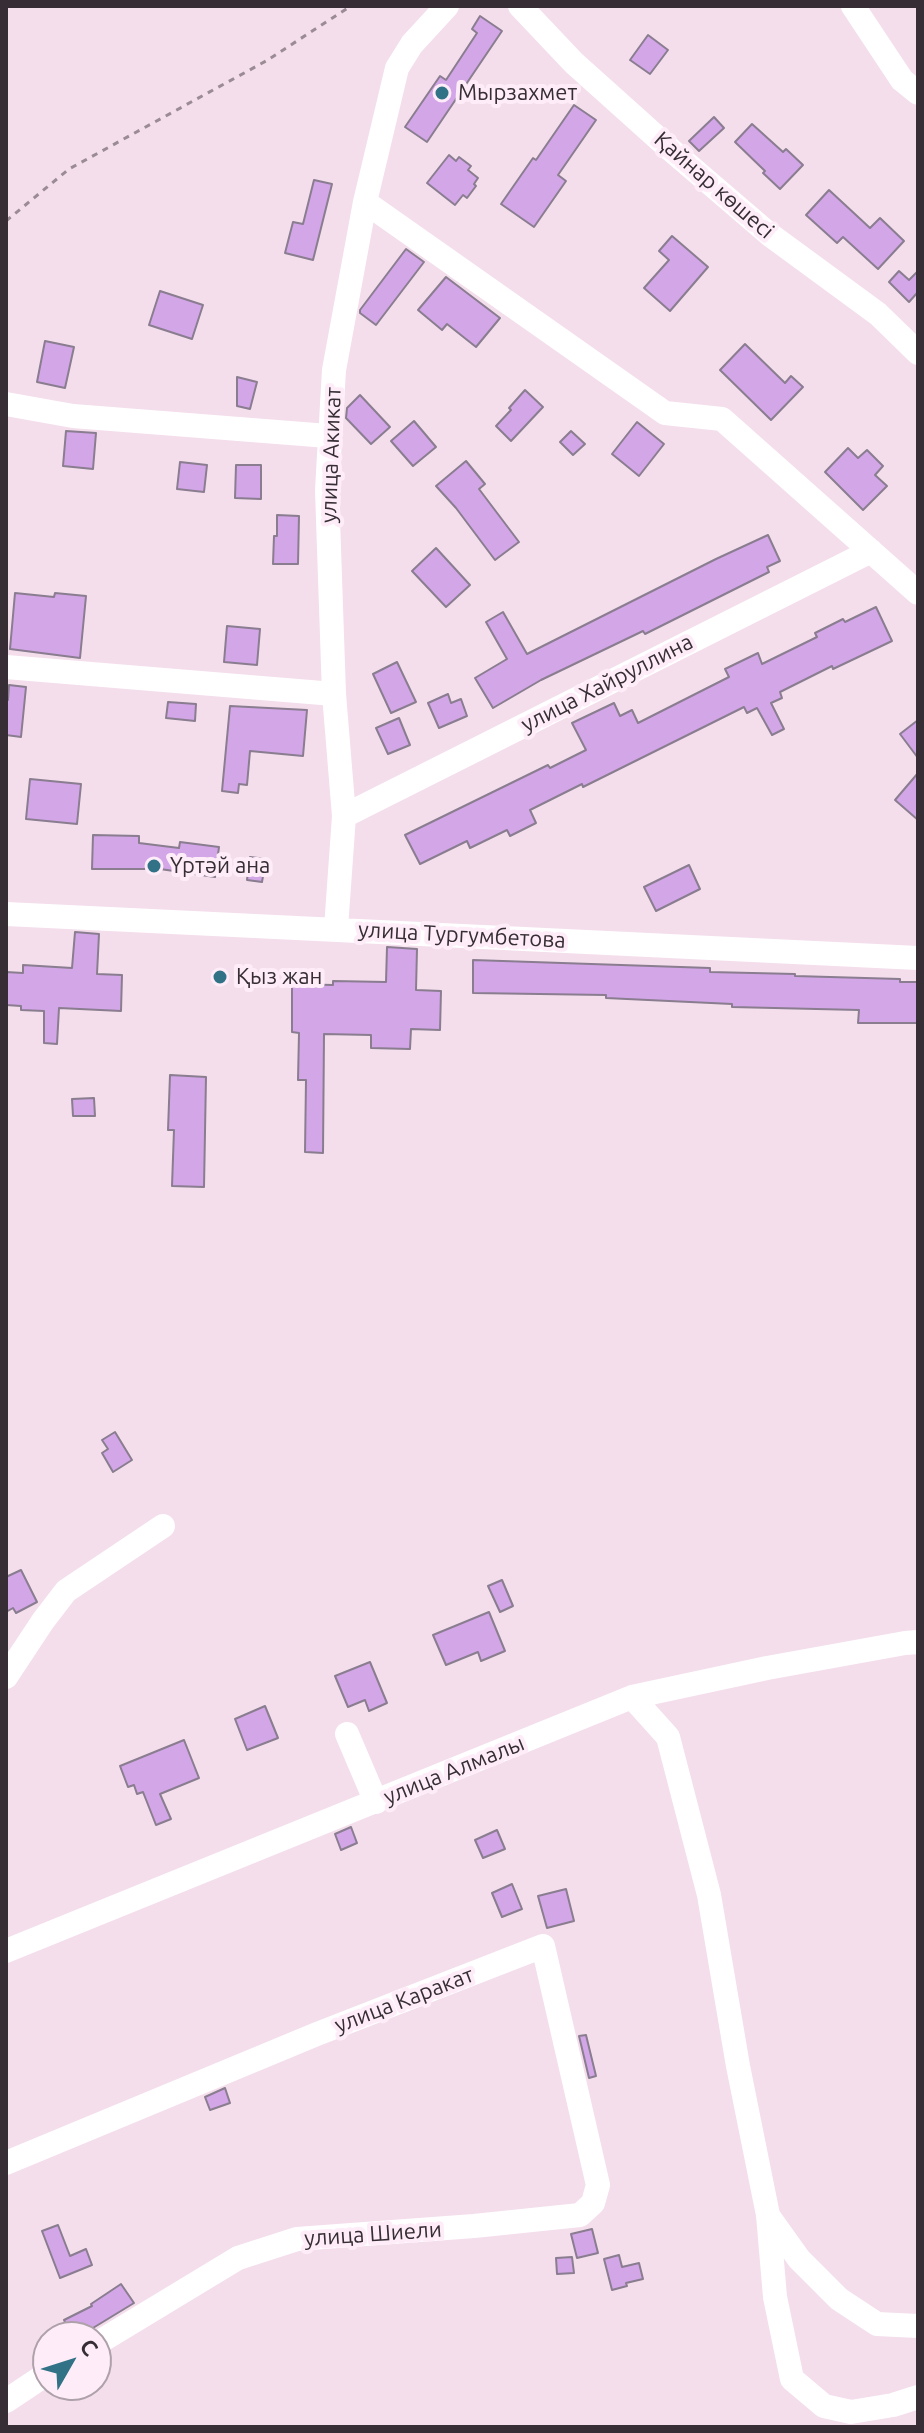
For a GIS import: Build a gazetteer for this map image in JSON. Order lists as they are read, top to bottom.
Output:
{
  "streets": {
    "street": [
      "Қайнар көшесі",
      "улица Акикат",
      "улица Хайруллина",
      "улица Тургумбетова",
      "улица Алмалы",
      "улица Каракат",
      "улица Шиели"
    ]
  },
  "crossings": [
    ["улица Акикат", "улица Хайруллина"],
    ["улица Акикат", "улица Тургумбетова"],
    ["улица Каракат", "улица Шиели"]
  ],
  "places": ["Мырзахмет", "Үртәй ана", "Қыз жан"],
  "north": "top right"
}
